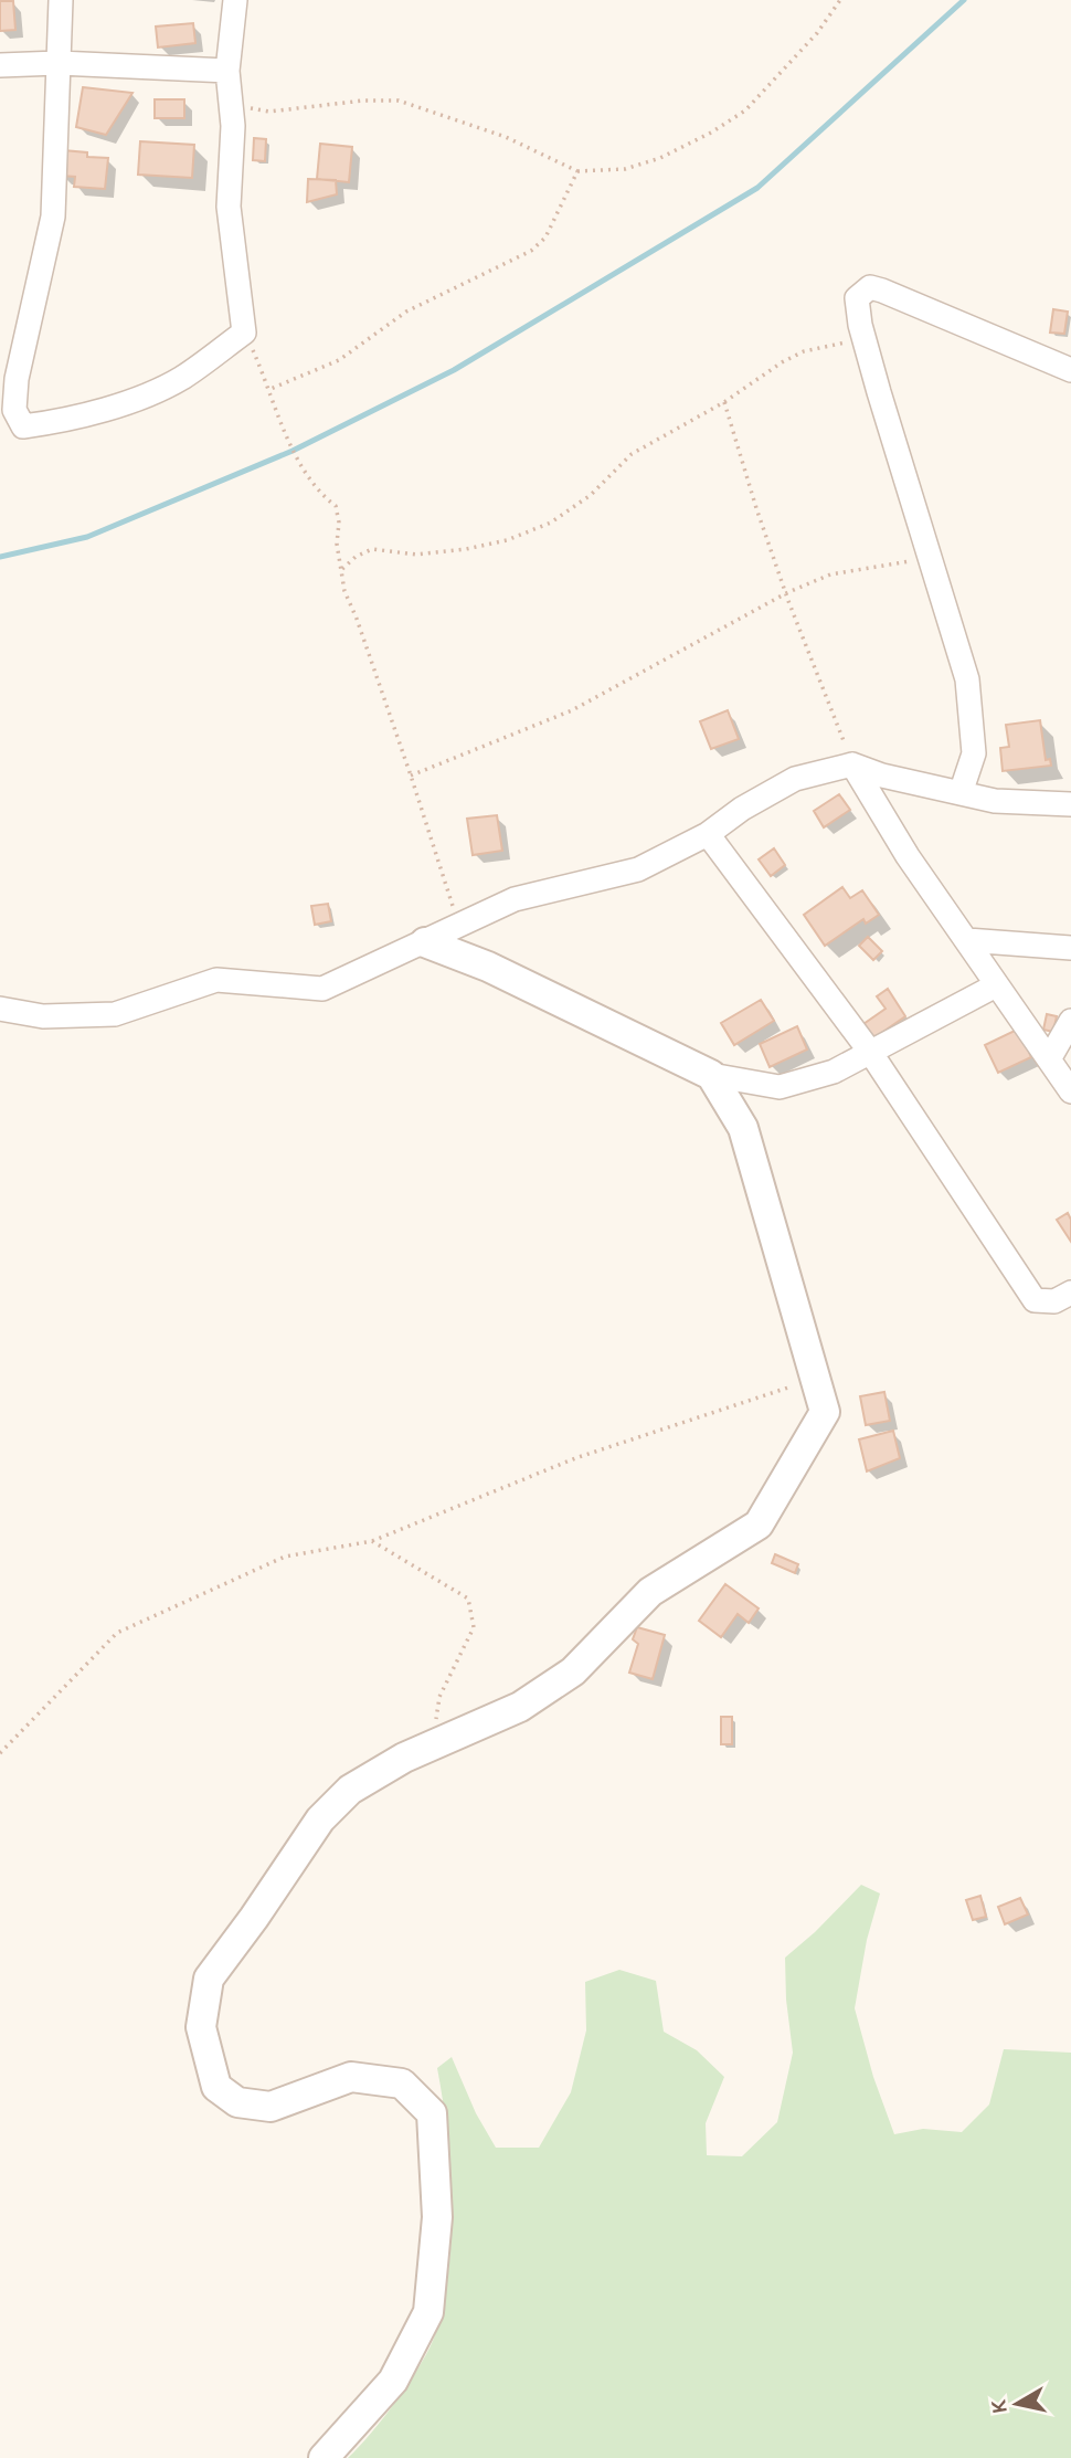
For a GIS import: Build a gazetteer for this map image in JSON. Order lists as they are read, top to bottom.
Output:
{
  "north": "left"
}
